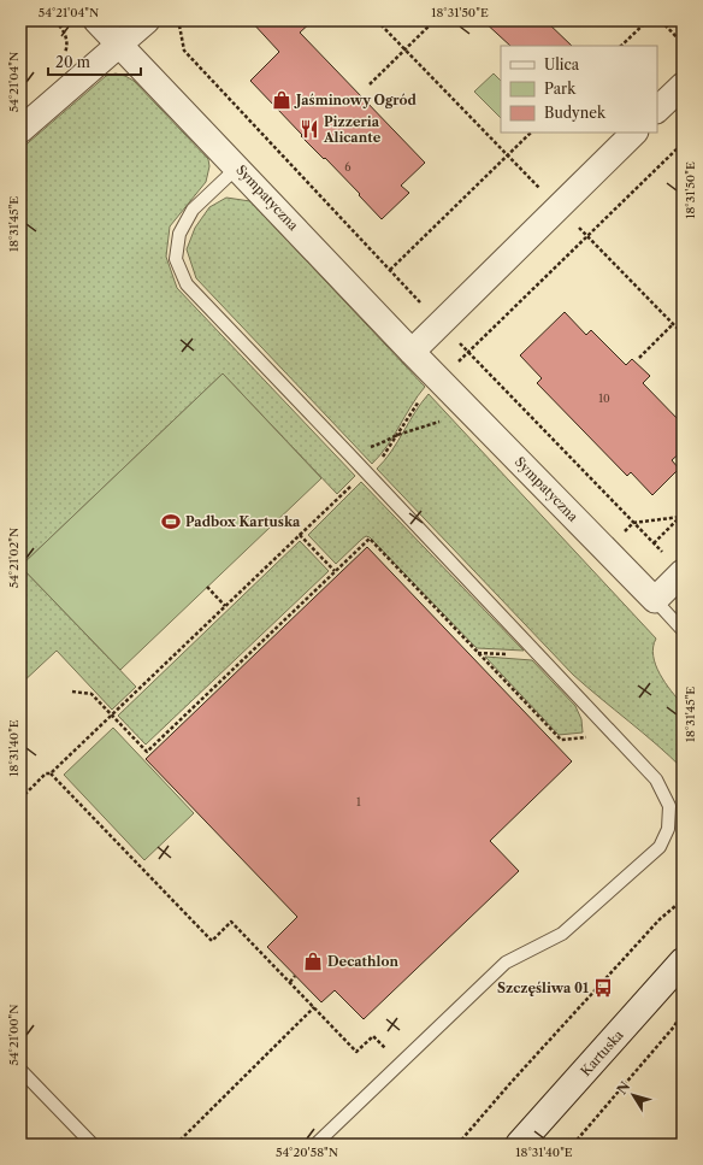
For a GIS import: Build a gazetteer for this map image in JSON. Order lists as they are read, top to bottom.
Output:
{
  "streets": {
    "street": ["Sympatyczna", "Kartuska"]
  },
  "places": {
    "shop": ["Jaśminowy Ogród", "Decathlon"],
    "restaurant": ["Pizzeria Alicante"],
    "sports": ["Padbox Kartuska"],
    "bus stop": ["Szczęśliwa 01"]
  },
  "house_numbers": ["6", "10", "1"],
  "legend": ["Ulica", "Park", "Budynek"],
  "scale_bar": "20 m",
  "north": "top left",
  "coordinates": [
    "54°21'04\"N",
    "18°31'50\"E",
    "18°31'45\"E",
    "54°21'02\"N",
    "18°31'40\"E",
    "54°21'00\"N",
    "54°20'58\"N"
  ]
}
